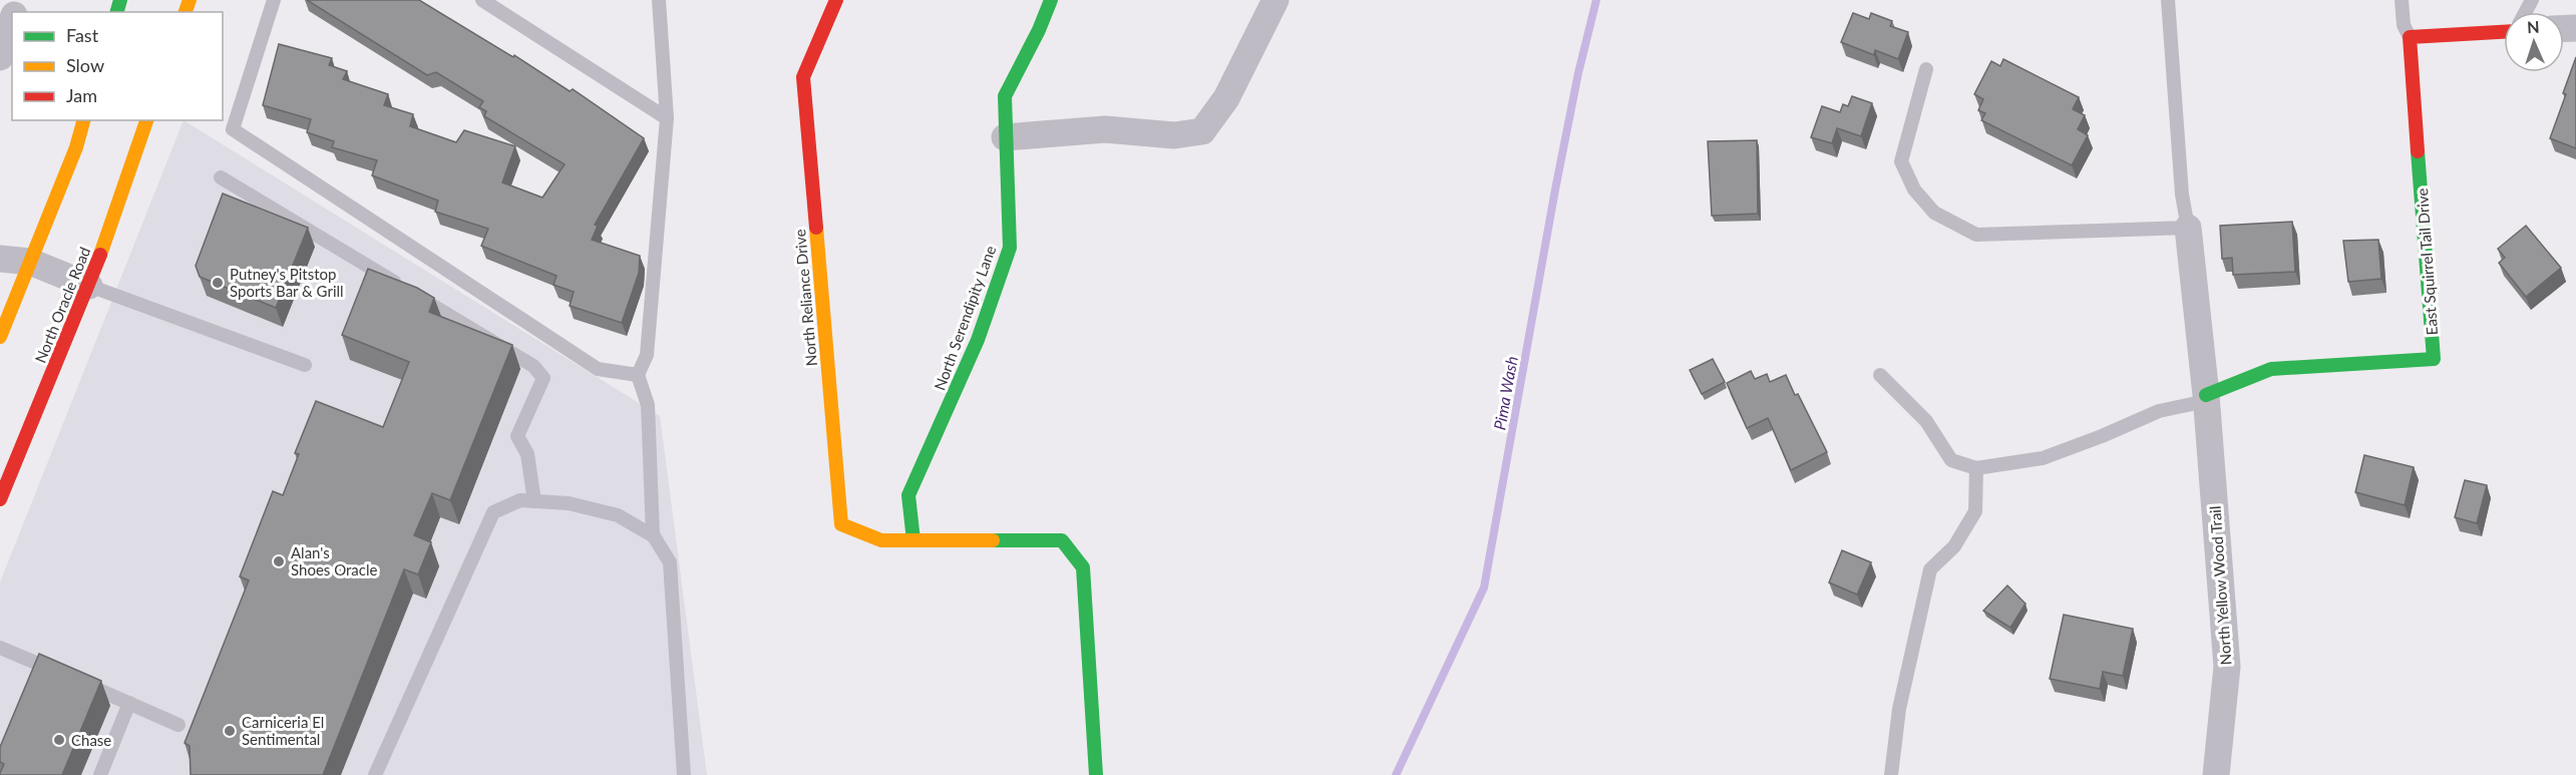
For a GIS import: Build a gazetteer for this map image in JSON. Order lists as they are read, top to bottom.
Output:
{
  "streets": {
    "main road": [
      "East Squirrel Tail Drive",
      "North Reliance Drive",
      "North Oracle Road",
      "North Serendipity Lane"
    ],
    "street": ["North Yellow Wood Trail"]
  },
  "crossings": [
    ["East Squirrel Tail Drive", "North Yellow Wood Trail"],
    ["North Reliance Drive", "North Serendipity Lane"]
  ],
  "water": ["Pima Wash"],
  "places": [
    "Putney's Pitstop Sports Bar & Grill",
    "Alan's Shoes Oracle",
    "Carniceria El Sentimental",
    "Chase"
  ],
  "legend": ["Fast", "Slow", "Jam"],
  "north": "top"
}
